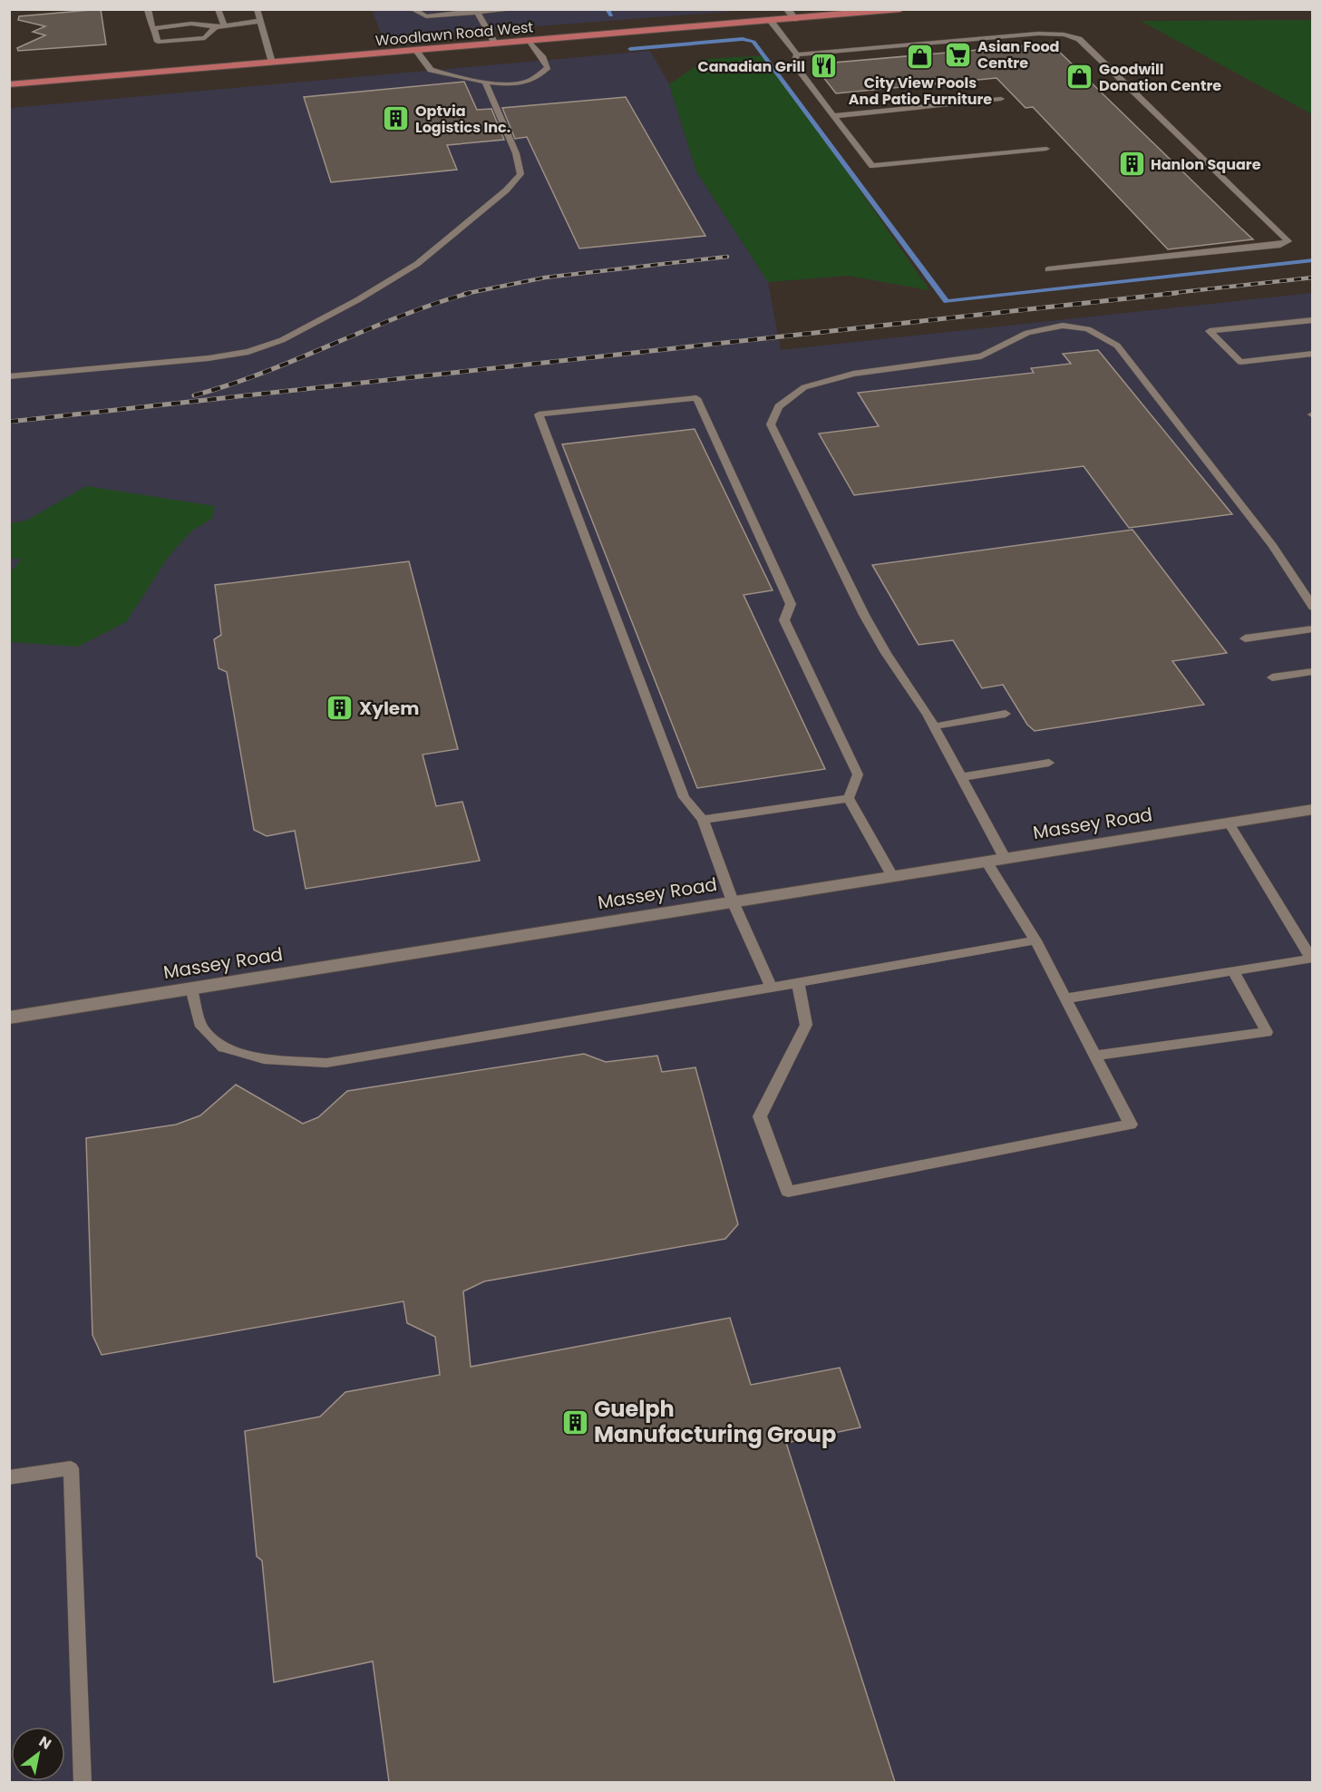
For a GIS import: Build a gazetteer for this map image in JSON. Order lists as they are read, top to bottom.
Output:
{
  "streets": {
    "main road": ["Woodlawn Road West"],
    "street": ["Massey Road"]
  },
  "places": {
    "supermarket": ["Asian Food Centre"],
    "shop": ["City View Pools And Patio Furniture", "Goodwill Donation Centre"],
    "restaurant": ["Canadian Grill"],
    "building": [
      "Optvia Logistics Inc.",
      "Hanlon Square",
      "Xylem",
      "Guelph Manufacturing Group"
    ]
  },
  "north": "top right"
}
